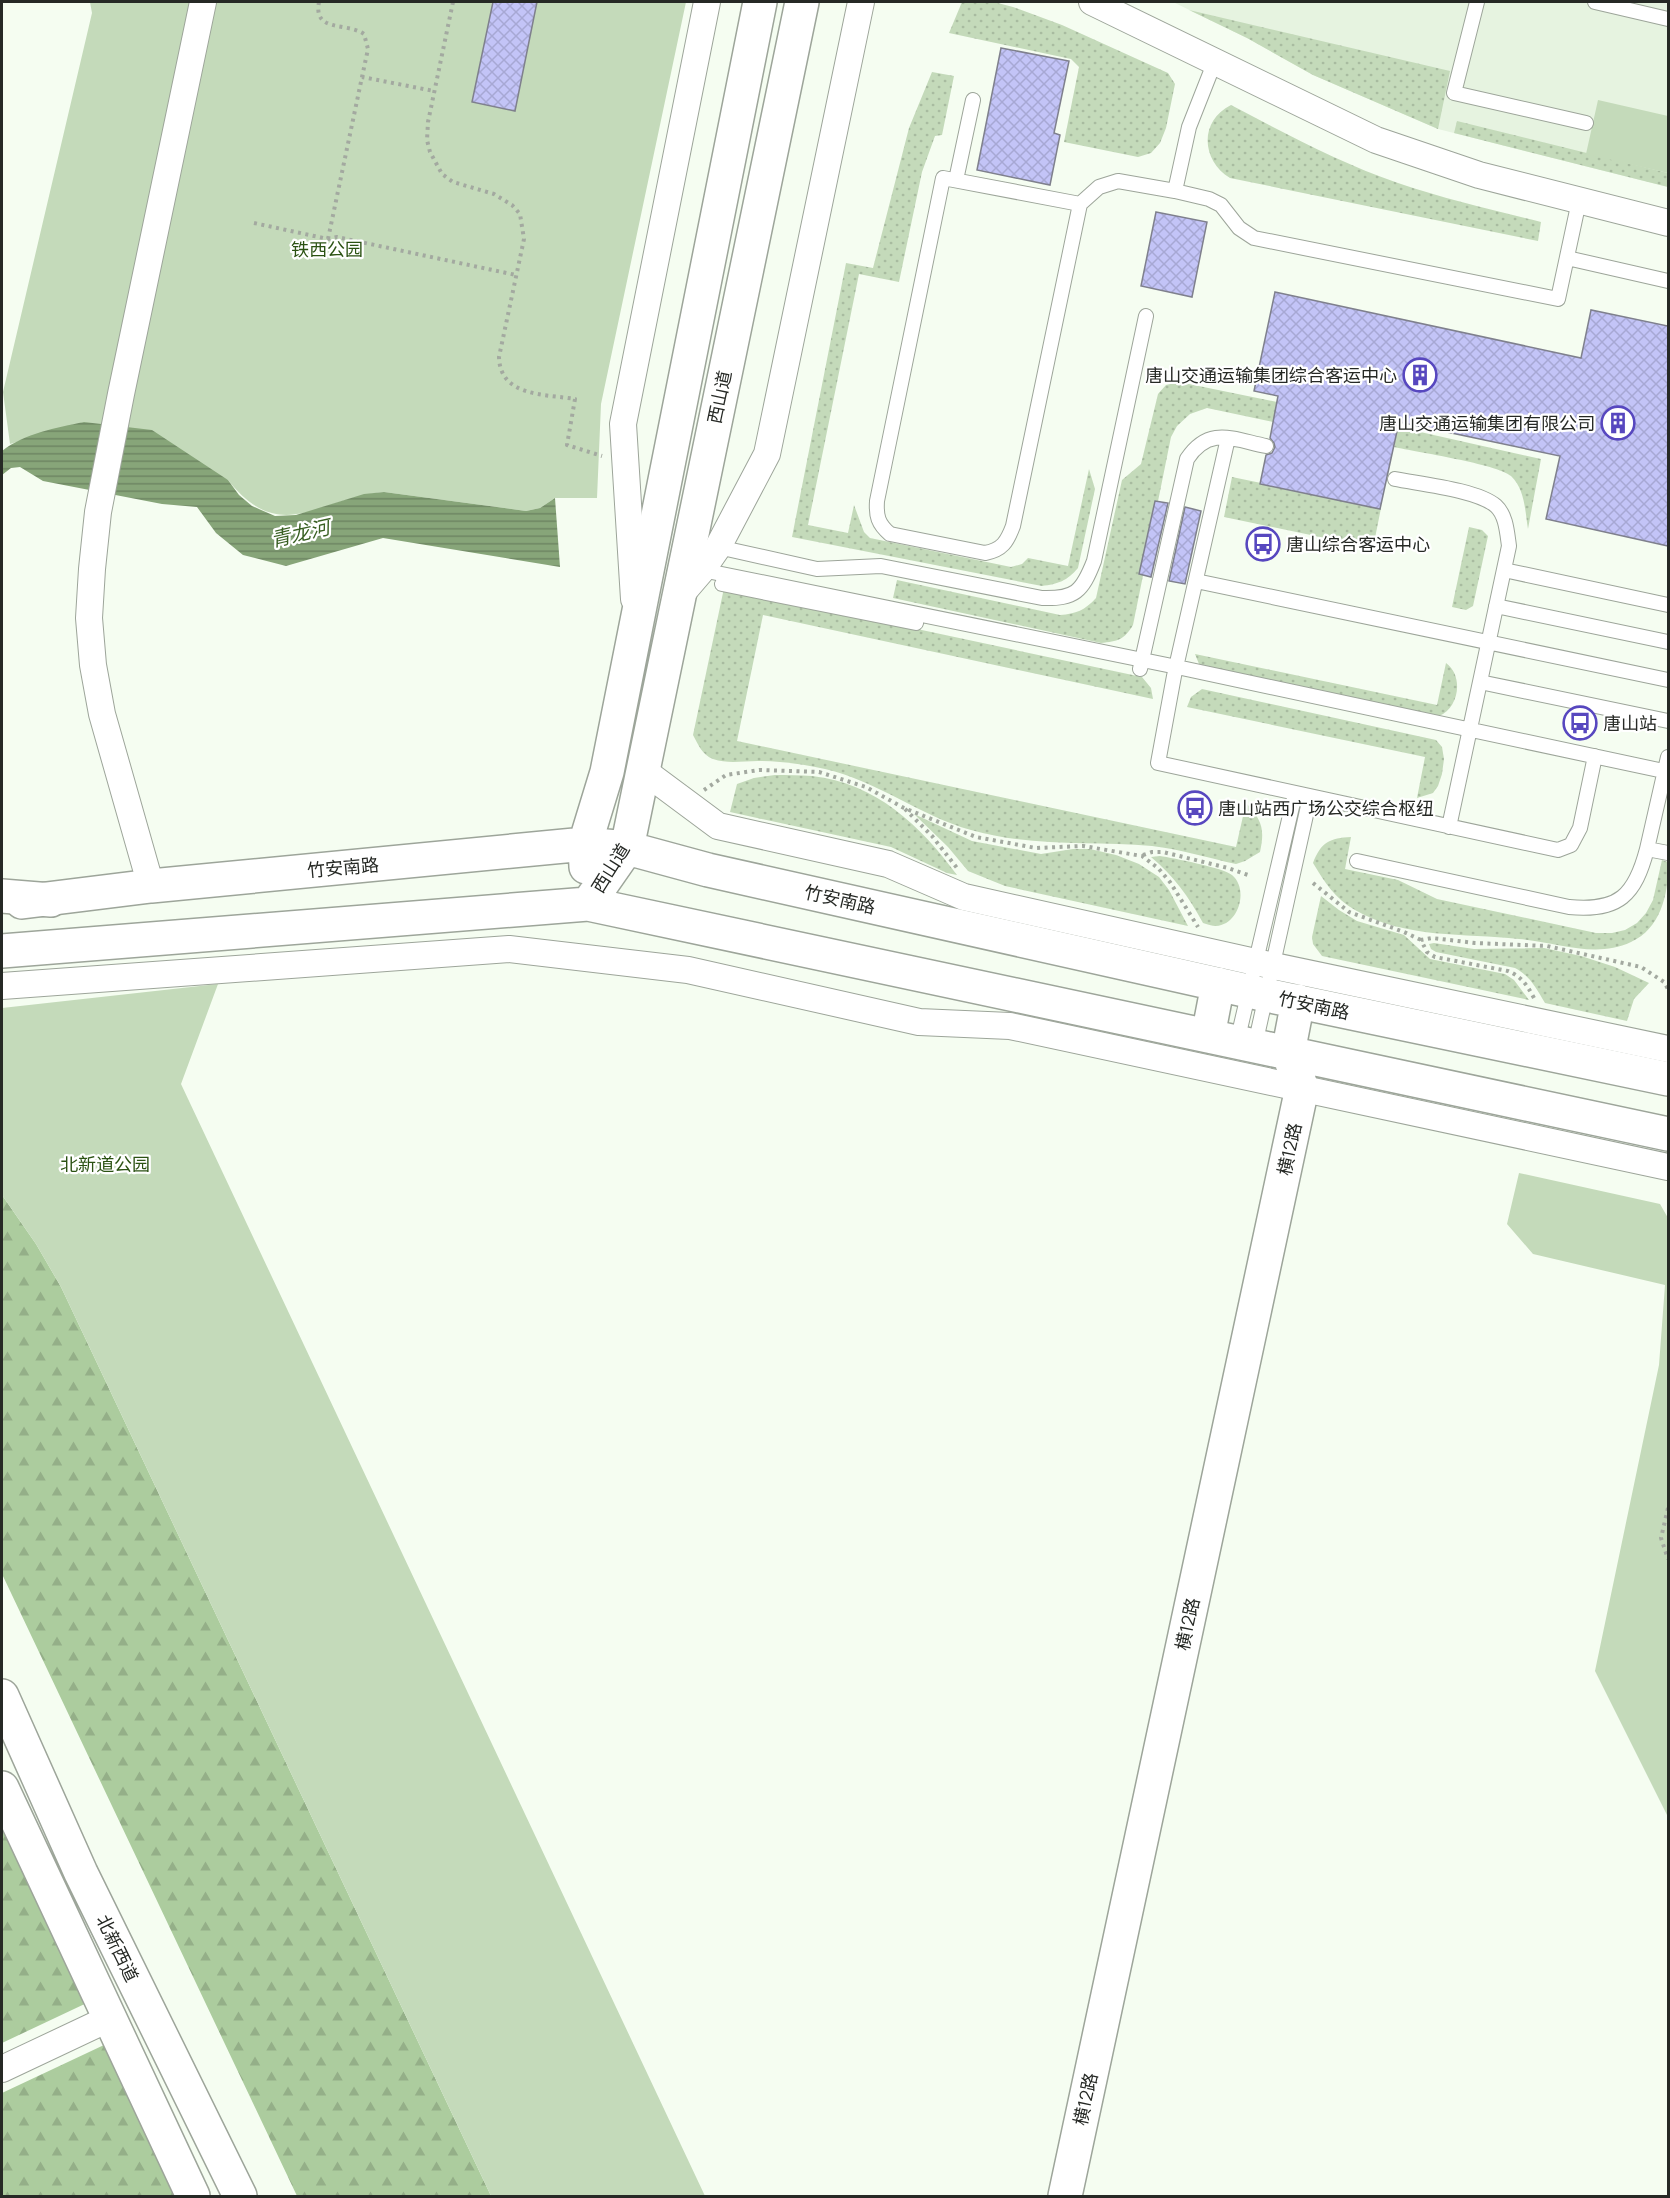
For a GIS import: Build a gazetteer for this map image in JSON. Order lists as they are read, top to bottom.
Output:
{
  "streets": {
    "main road": [
      "西山道",
      "竹安南路",
      "横12路",
      "北新西道"
    ]
  },
  "crossings": [
    ["西山道", "竹安南路"]
  ],
  "water": ["青龙河"],
  "parks": ["铁西公园", "北新道公园"],
  "places": {
    "building": ["唐山交通运输集团综合客运中心", "唐山交通运输集团有限公司"],
    "bus stop": ["唐山综合客运中心", "唐山站", "唐山站西广场公交综合枢纽"]
  }
}
